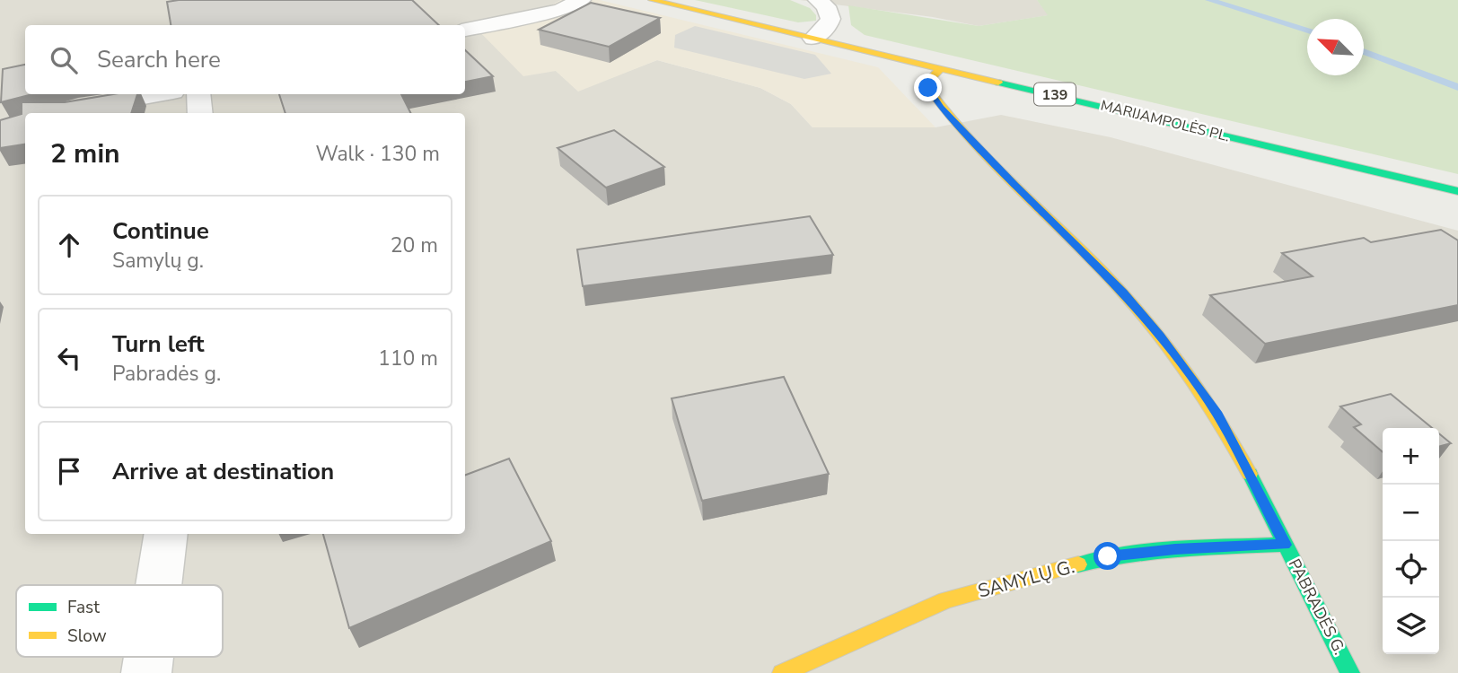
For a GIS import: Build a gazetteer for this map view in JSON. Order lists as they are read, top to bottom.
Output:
{
  "streets": {
    "street": [
      "139",
      "MARIJAMPOLĖS PL.",
      "SAMYLŲ G.",
      "PABRADĖS G."
    ]
  },
  "crossings": [
    ["MARIJAMPOLĖS PL.", "PABRADĖS G."],
    ["SAMYLŲ G.", "PABRADĖS G."]
  ],
  "legend": ["Fast", "Slow"],
  "north": "top left",
  "page": {
    "search": "Search here",
    "heading": ["2 min", "Walk · 130 m"],
    "list": [
      ["Continue", "Samylų g.", "20 m"],
      ["Turn left", "Pabradės g.", "110 m"],
      "Arrive at destination"
    ],
    "map_buttons": ["+", "−"]
  }
}
